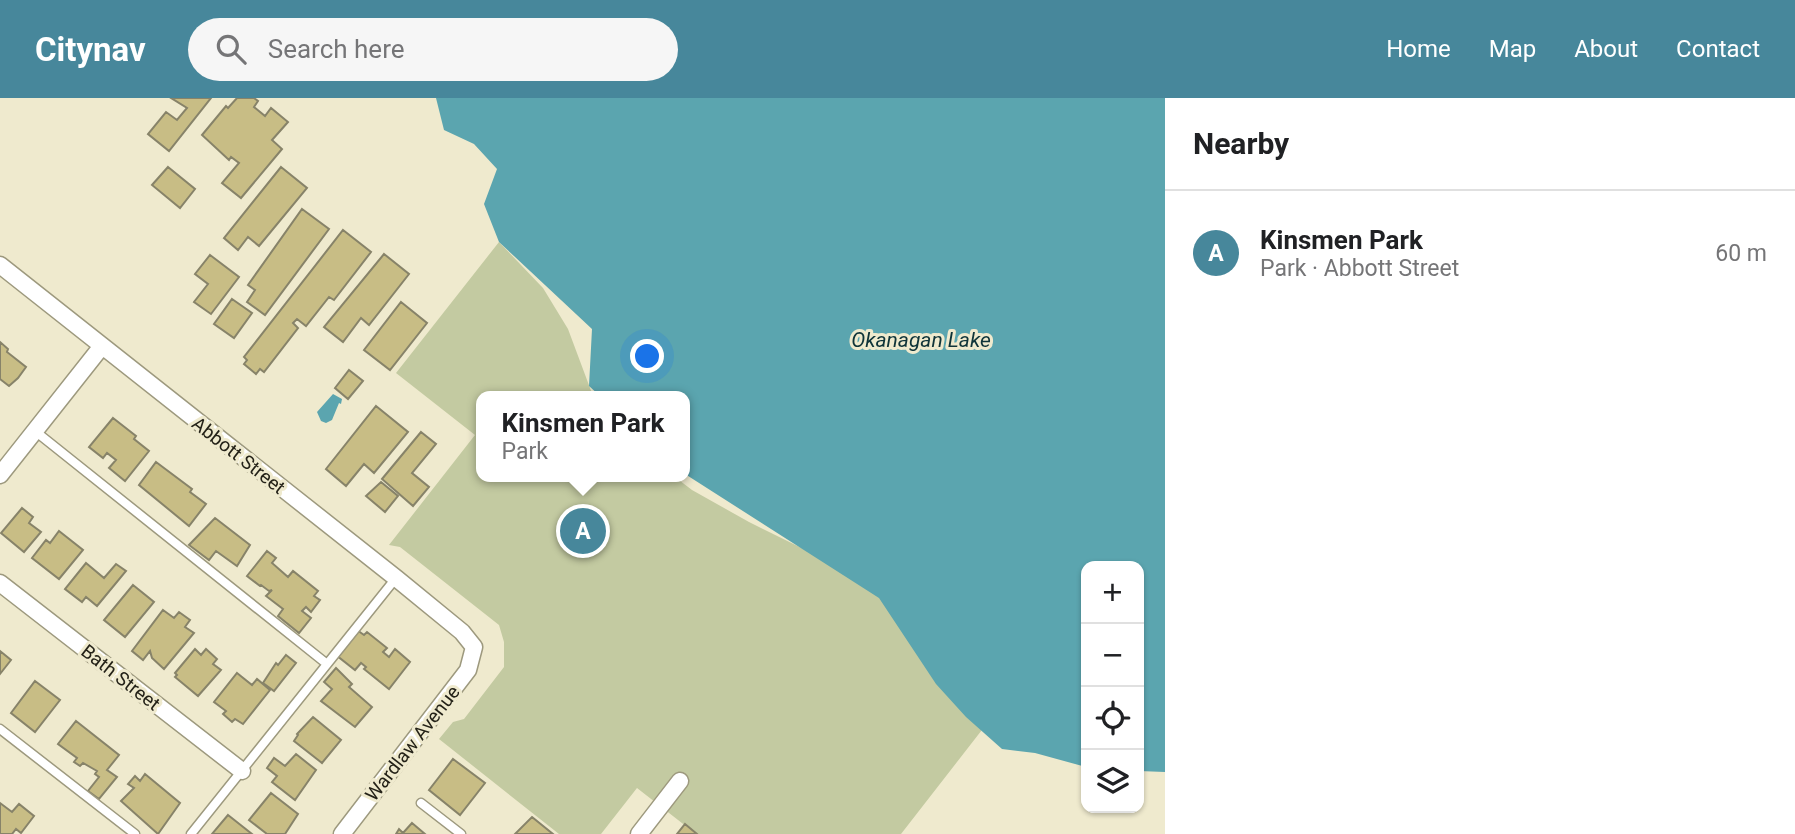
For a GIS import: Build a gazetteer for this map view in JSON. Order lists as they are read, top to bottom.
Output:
{
  "streets": {
    "street": ["Abbott Street", "Bath Street", "Wardlaw Avenue"]
  },
  "crossings": [
    ["Abbott Street", "Wardlaw Avenue"]
  ],
  "water": ["Okanagan Lake"],
  "page": {
    "header": "Citynav",
    "search": "Search here",
    "nav": [
      "Home",
      "Map",
      "About",
      "Contact"
    ],
    "heading": "Nearby",
    "list": [
      {
        "mark": "A",
        "name": "Kinsmen Park",
        "note": "Park · Abbott Street",
        "value": "60 m"
      }
    ],
    "popup": ["Kinsmen Park", "Park"],
    "pins": "A",
    "map_buttons": ["+", "−"]
  }
}
